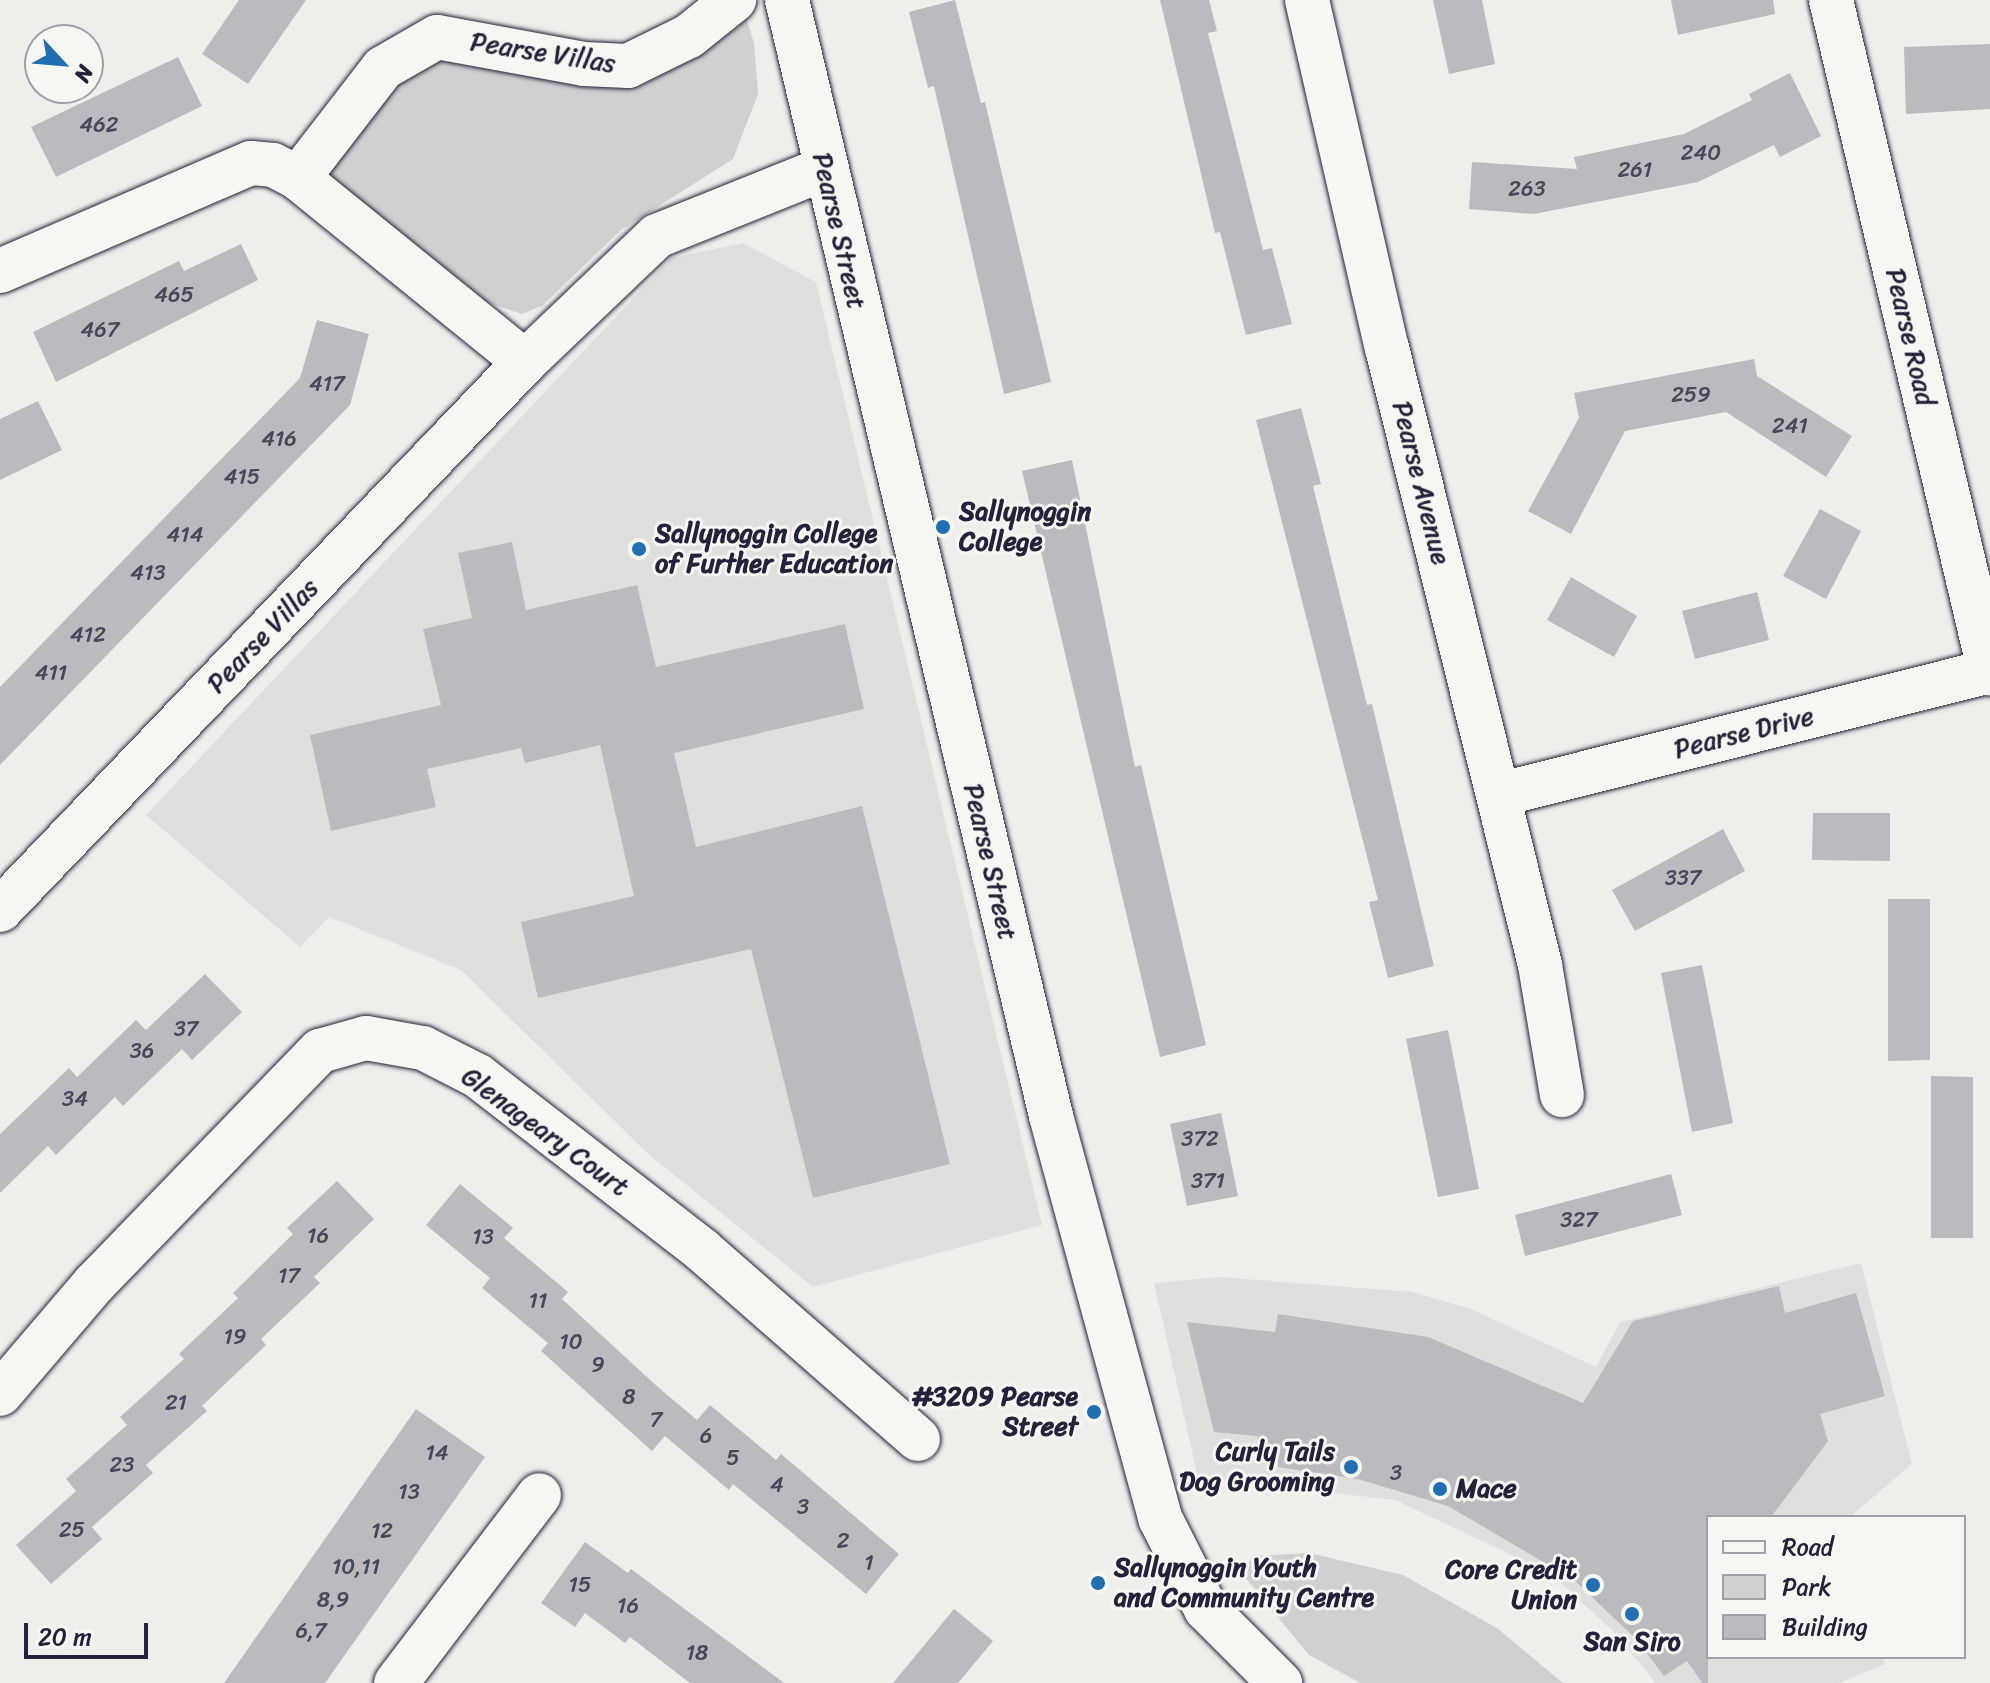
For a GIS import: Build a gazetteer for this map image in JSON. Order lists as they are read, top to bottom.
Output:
{
  "streets": {
    "street": [
      "Pearse Villas",
      "Pearse Street",
      "Pearse Road",
      "Pearse Avenue",
      "Pearse Drive",
      "Glenageary Court"
    ]
  },
  "crossings": [
    ["Pearse Villas", "Pearse Street"],
    ["Pearse Road", "Pearse Drive"],
    ["Pearse Avenue", "Pearse Drive"]
  ],
  "places": [
    "Sallynoggin College",
    "Sallynoggin College of Further Education",
    "#3209 Pearse Street",
    "Curly Tails Dog Grooming",
    "Mace",
    "Sallynoggin Youth and Community Centre",
    "Core Credit Union",
    "San Siro"
  ],
  "house_numbers": [
    "462",
    "240",
    "261",
    "263",
    "465",
    "467",
    "417",
    "259",
    "241",
    "416",
    "415",
    "414",
    "413",
    "412",
    "411",
    "337",
    "37",
    "36",
    "34",
    "372",
    "371",
    "327",
    "16",
    "13",
    "17",
    "11",
    "19",
    "10",
    "9",
    "8",
    "21",
    "7",
    "6",
    "14",
    "5",
    "23",
    "3",
    "4",
    "13",
    "3",
    "25",
    "12",
    "2",
    "1",
    "10,11",
    "15",
    "8,9",
    "16",
    "6,7",
    "18"
  ],
  "legend": ["Road", "Park", "Building"],
  "scale_bar": "20 m",
  "north": "bottom right"
}
